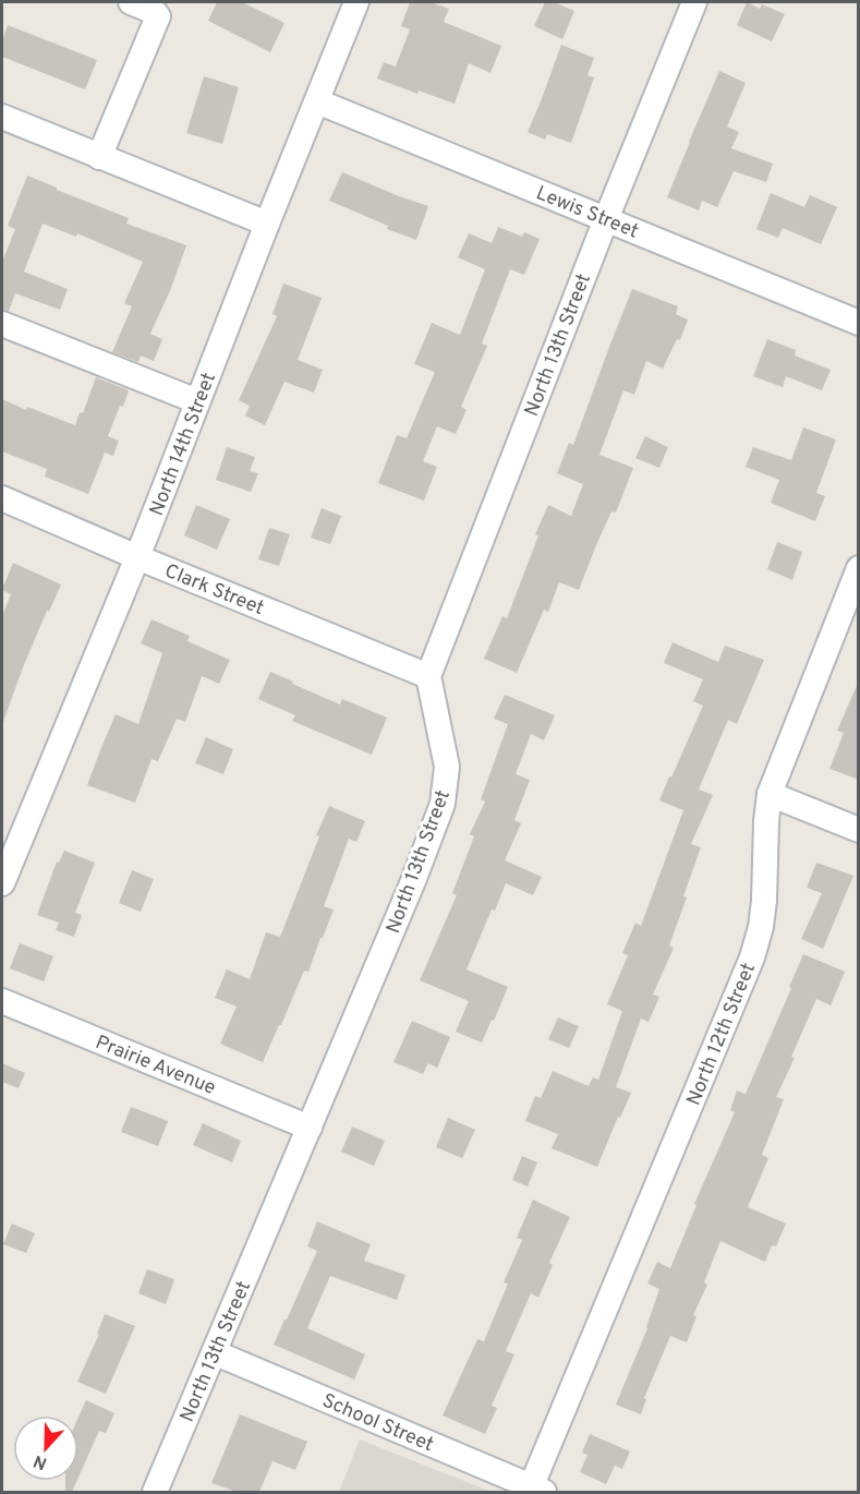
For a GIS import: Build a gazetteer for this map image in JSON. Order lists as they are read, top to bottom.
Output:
{
  "streets": {
    "street": [
      "Lewis Street",
      "North 13th Street",
      "North 14th Street",
      "Clark Street",
      "North 12th Street",
      "Prairie Avenue",
      "School Street"
    ]
  },
  "crossings": [
    ["Lewis Street", "North 13th Street"],
    ["Lewis Street", "North 14th Street"],
    ["North 13th Street", "Clark Street"],
    ["North 13th Street", "Prairie Avenue"],
    ["North 13th Street", "School Street"],
    ["North 14th Street", "Clark Street"],
    ["North 12th Street", "School Street"]
  ],
  "north": "bottom"
}
